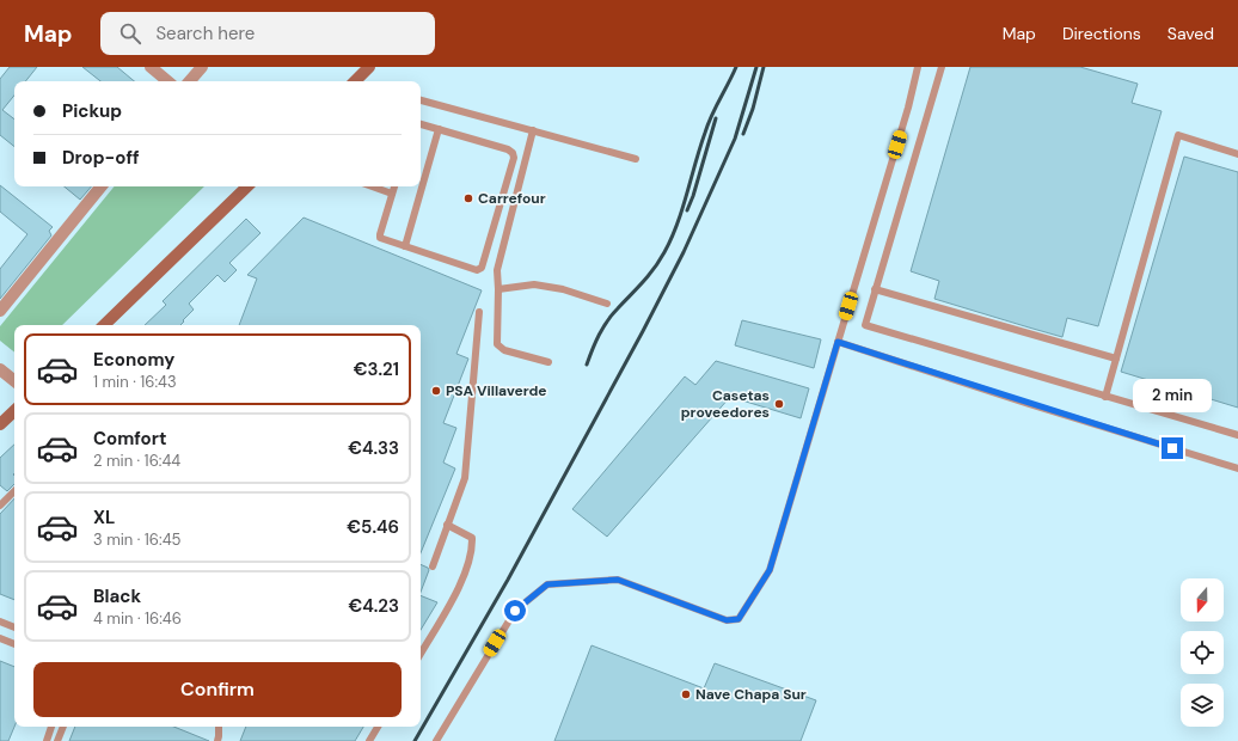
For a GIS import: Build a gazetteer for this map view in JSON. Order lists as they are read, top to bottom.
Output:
{
  "places": [
    "Carrefour",
    "PSA Villaverde",
    "Casetas proveedores",
    "Nave Chapa Sur"
  ],
  "north": "bottom",
  "page": {
    "header": "Map",
    "search": "Search here",
    "nav": ["Map", "Directions", "Saved"],
    "banner": ["Pickup", "Drop-off"],
    "list": [
      {
        "name": "Economy",
        "note": "1 min · 16:43",
        "value": "€3.21"
      },
      {
        "name": "Comfort",
        "note": "2 min · 16:44",
        "value": "€4.33"
      },
      {
        "name": "XL",
        "note": "3 min · 16:45",
        "value": "€5.46"
      },
      {
        "name": "Black",
        "note": "4 min · 16:46",
        "value": "€4.23"
      }
    ],
    "bubble": "2 min",
    "buttons": "Confirm"
  }
}
